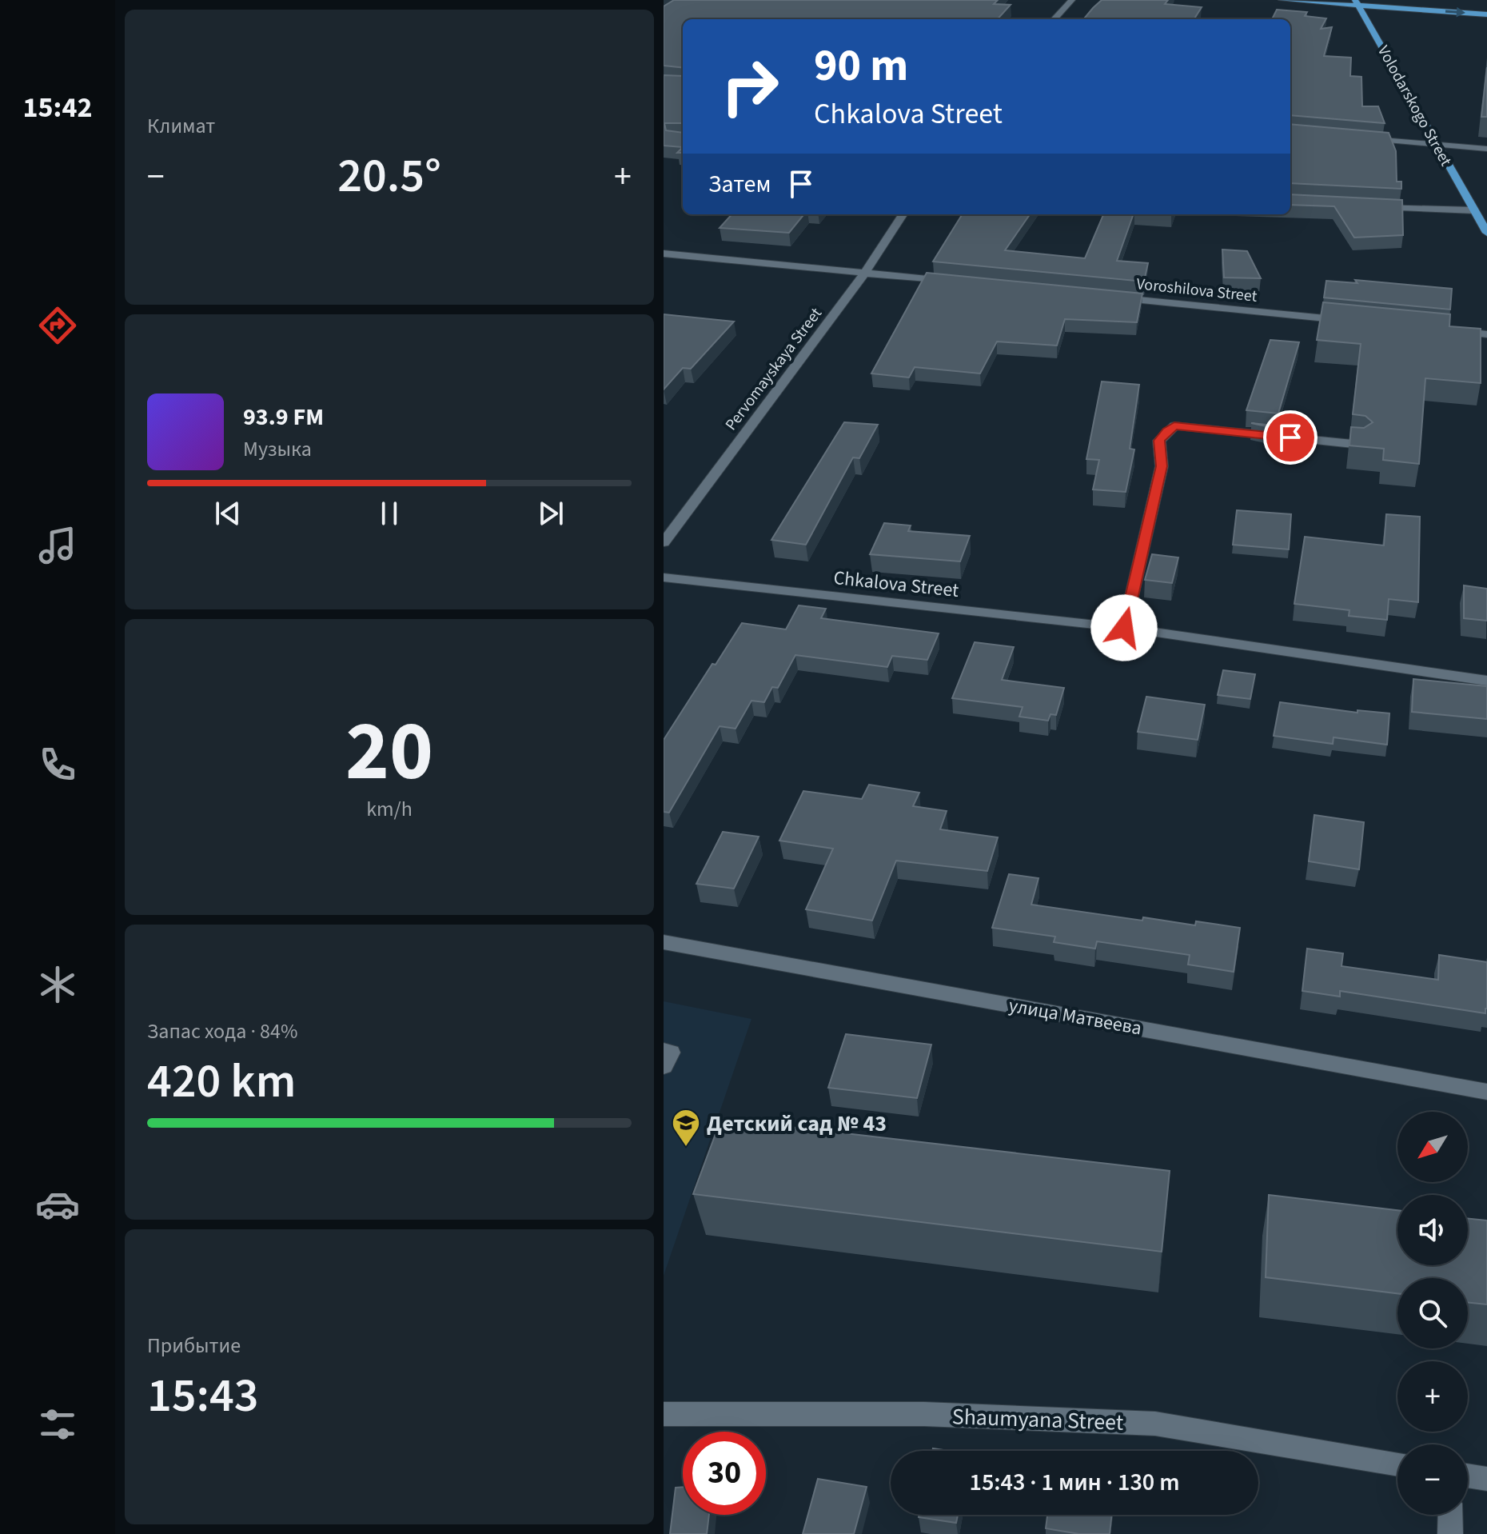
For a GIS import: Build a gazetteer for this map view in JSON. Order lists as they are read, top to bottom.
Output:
{
  "streets": {
    "main road": ["Volodarskogo Street"],
    "street": [
      "Voroshilova Street",
      "Pervomayskaya Street",
      "Chkalova Street",
      "улица Матвеева",
      "Shaumyana Street"
    ]
  },
  "places": {
    "school or university": ["Детский сад № 43"]
  },
  "north": "bottom left",
  "page": {
    "tabs": "15:42",
    "tile": [
      "Климат",
      ["20", "km/h"],
      ["Запас хода · 84%", "420 km"],
      ["Прибытие", "15:43"]
    ],
    "turn": ["90 m", "Chkalova Street"],
    "heat": ["−", "20.5°", "+"],
    "then": "Затем",
    "song": ["93.9 FM", "Музыка"],
    "map_buttons": ["+", "−"],
    "limit": "30",
    "trip": "15:43 · 1 мин · 130 m"
  }
}
